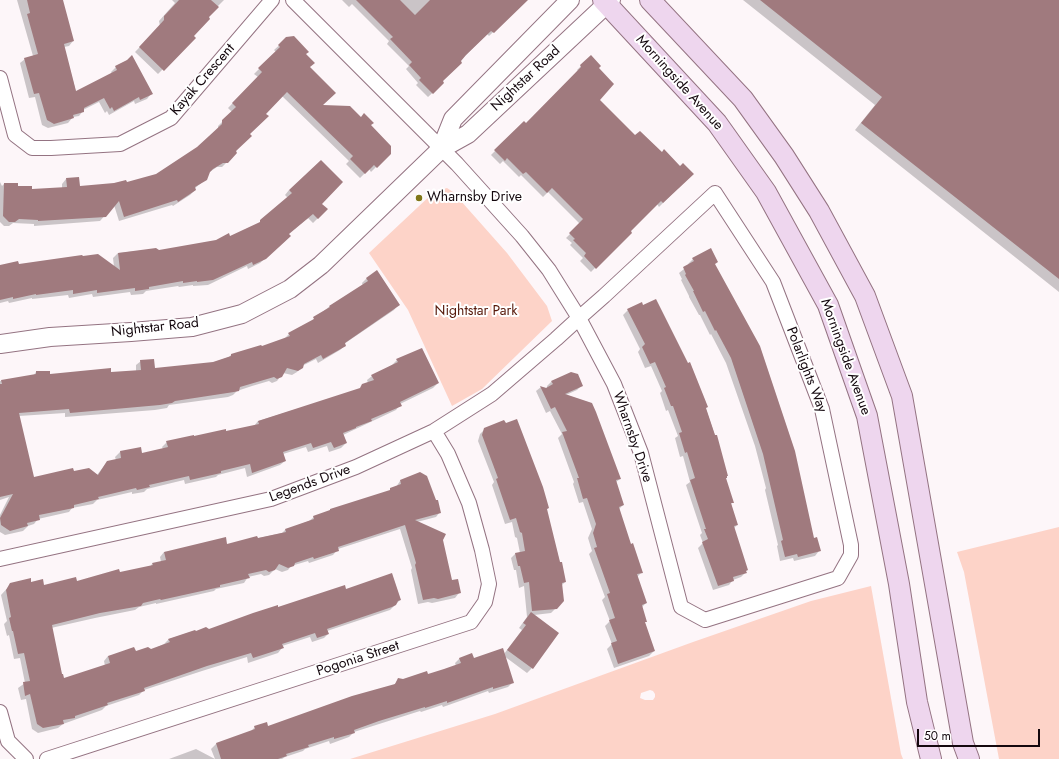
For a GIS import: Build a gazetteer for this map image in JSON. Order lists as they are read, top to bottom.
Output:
{
  "streets": {
    "main road": ["Morningside Avenue"],
    "street": [
      "Nightstar Road",
      "Kayak Crescent",
      "Polarlights Way",
      "Wharnsby Drive",
      "Legends Drive",
      "Pogonia Street"
    ]
  },
  "crossings": [
    ["Nightstar Road", "Morningside Avenue"],
    ["Nightstar Road", "Wharnsby Drive"],
    ["Polarlights Way", "Wharnsby Drive"],
    ["Polarlights Way", "Legends Drive"],
    ["Wharnsby Drive", "Legends Drive"],
    ["Legends Drive", "Pogonia Street"]
  ],
  "parks": ["Nightstar Park"],
  "places": ["Wharnsby Drive"],
  "scale_bar": "50 m"
}
